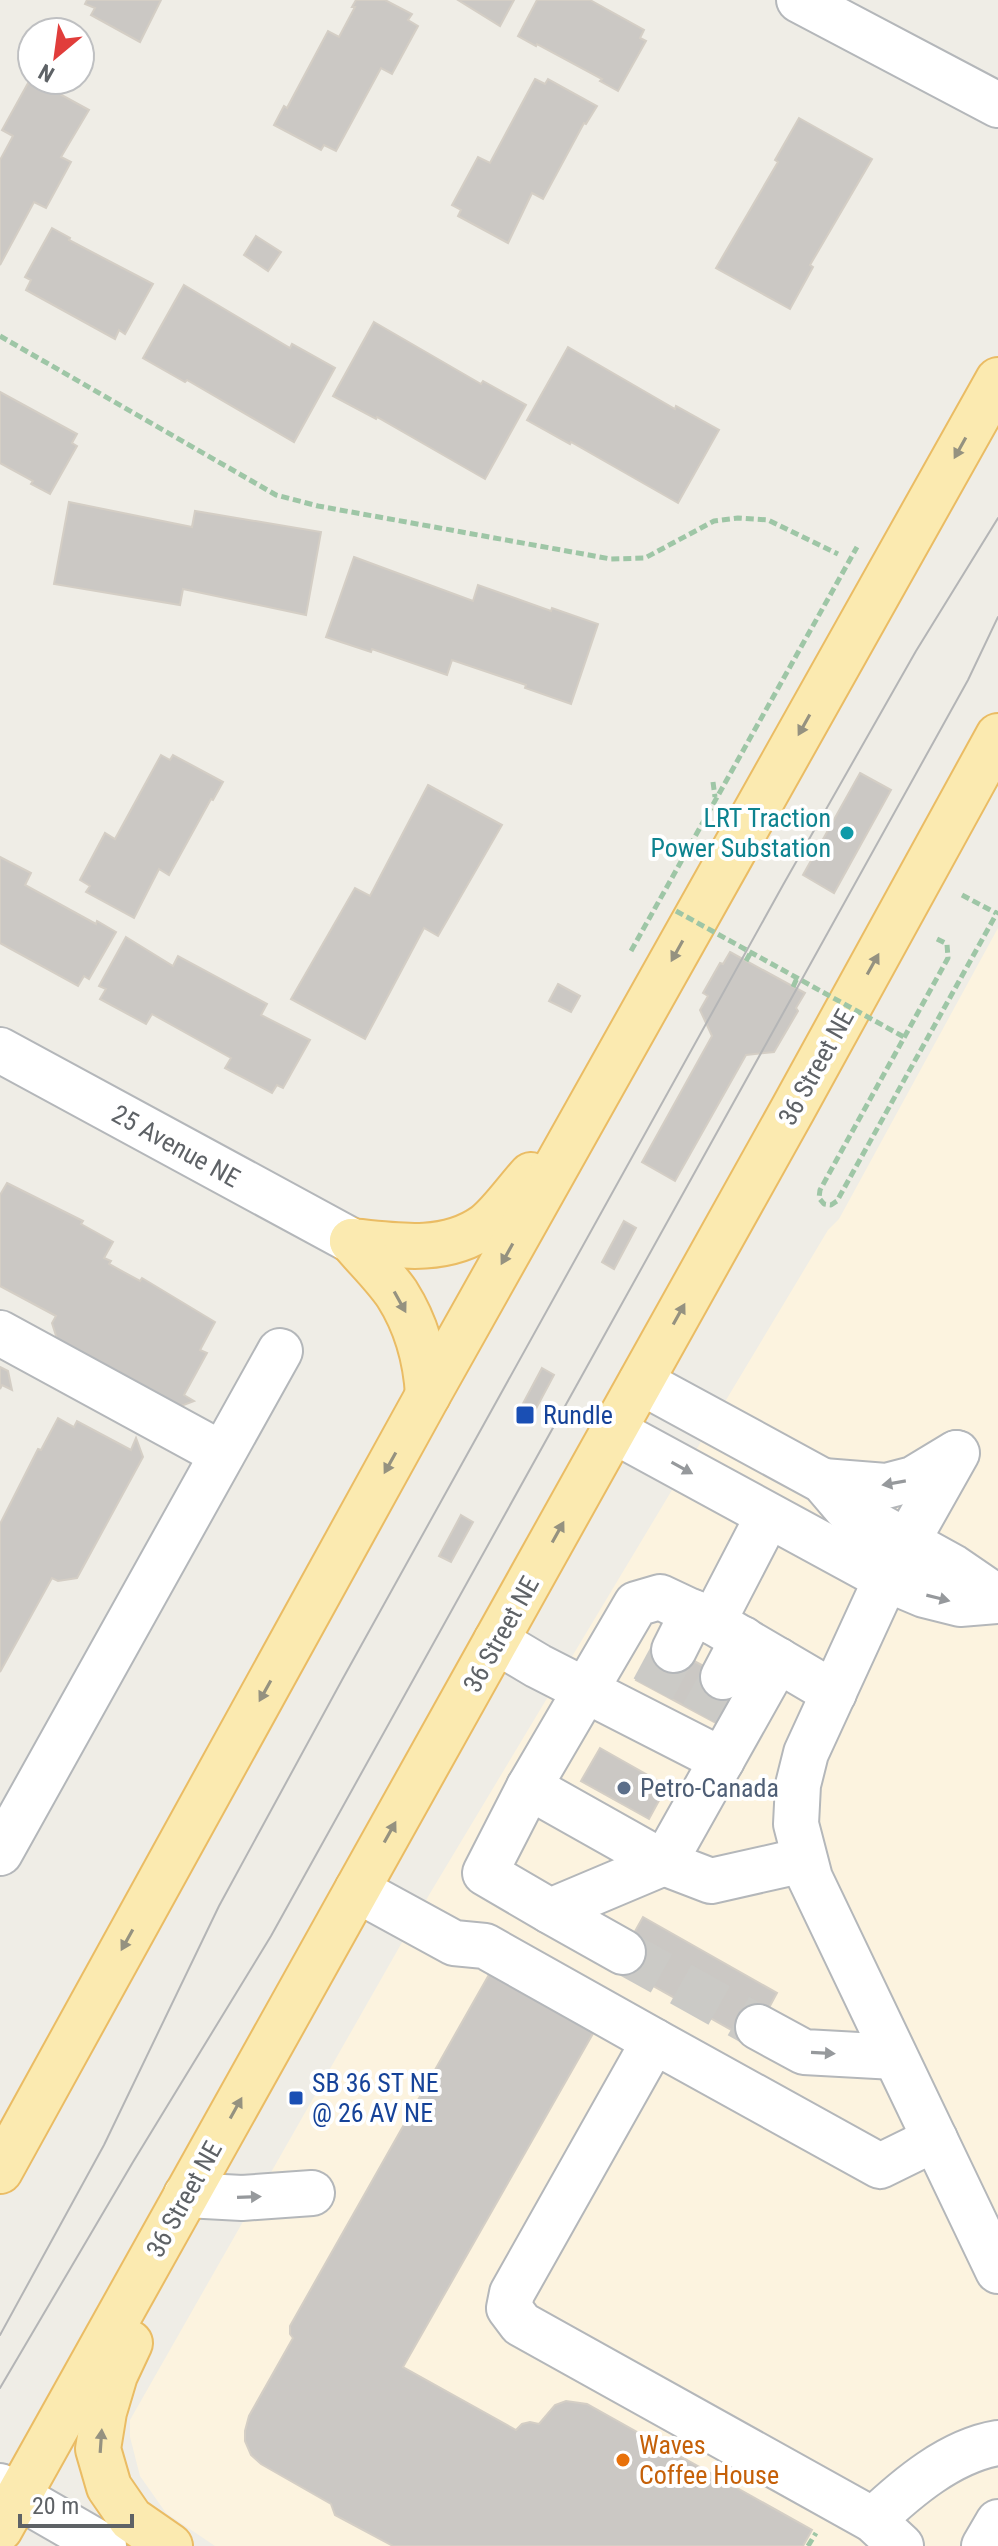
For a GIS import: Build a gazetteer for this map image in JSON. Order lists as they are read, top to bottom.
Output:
{
  "streets": {
    "main road": ["36 Street NE"],
    "street": ["25 Avenue NE"]
  },
  "places": {
    "other": ["LRT Traction Power Substation", "Petro-Canada", "Waves Coffee House"],
    "transit": ["Rundle", "SB 36 ST NE @ 26 AV NE"]
  },
  "scale_bar": "20 m",
  "north": "bottom left"
}
